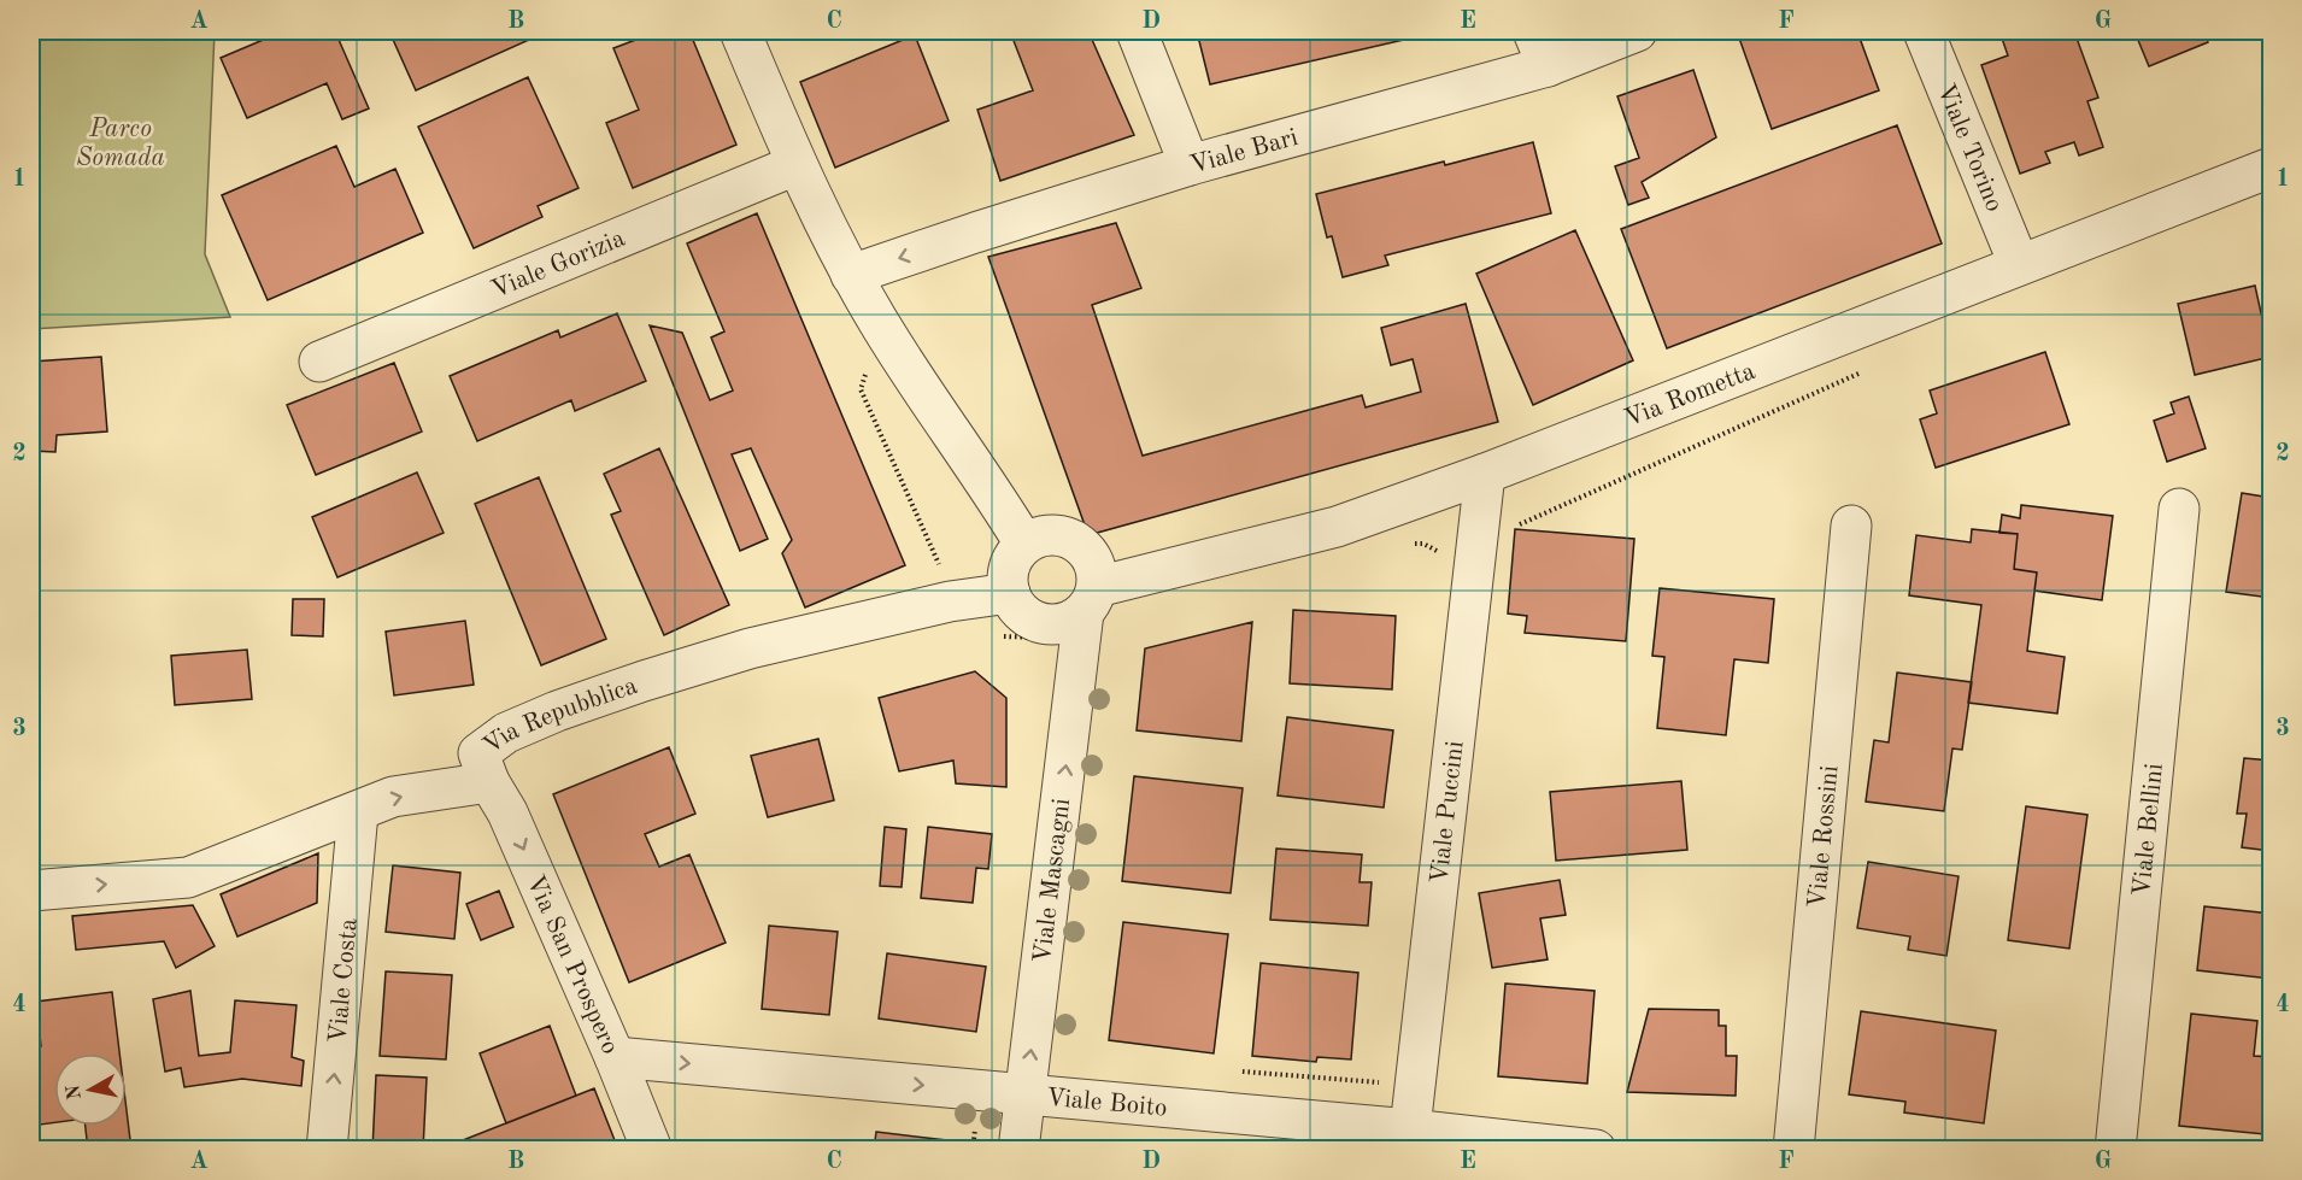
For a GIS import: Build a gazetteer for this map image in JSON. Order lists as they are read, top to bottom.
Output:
{
  "streets": {
    "street": [
      "Viale Torino",
      "Viale Bari",
      "Viale Gorizia",
      "Via Rometta",
      "Via Repubblica",
      "Viale Puccini",
      "Viale Bellini",
      "Viale Rossini",
      "Viale Mascagni",
      "Via San Prospero",
      "Viale Costa",
      "Viale Boito"
    ]
  },
  "crossings": [
    ["Viale Torino", "Via Rometta"],
    ["Via Rometta", "Via Repubblica"],
    ["Via Rometta", "Viale Puccini"],
    ["Via Rometta", "Viale Mascagni"],
    ["Via Repubblica", "Viale Mascagni"],
    ["Via Repubblica", "Via San Prospero"],
    ["Via Repubblica", "Viale Costa"],
    ["Viale Puccini", "Viale Boito"],
    ["Viale Mascagni", "Viale Boito"],
    ["Via San Prospero", "Viale Boito"]
  ],
  "one_way": [
    "Viale Bari",
    "Via Repubblica",
    "Viale Mascagni",
    "Via San Prospero",
    "Viale Costa",
    "Viale Boito"
  ],
  "parks": ["Parco Somada"],
  "north": "left",
  "grid": {
    "columns": [
      "A",
      "B",
      "C",
      "D",
      "E",
      "F",
      "G"
    ],
    "rows": [
      "1",
      "2",
      "3",
      "4"
    ]
  }
}
